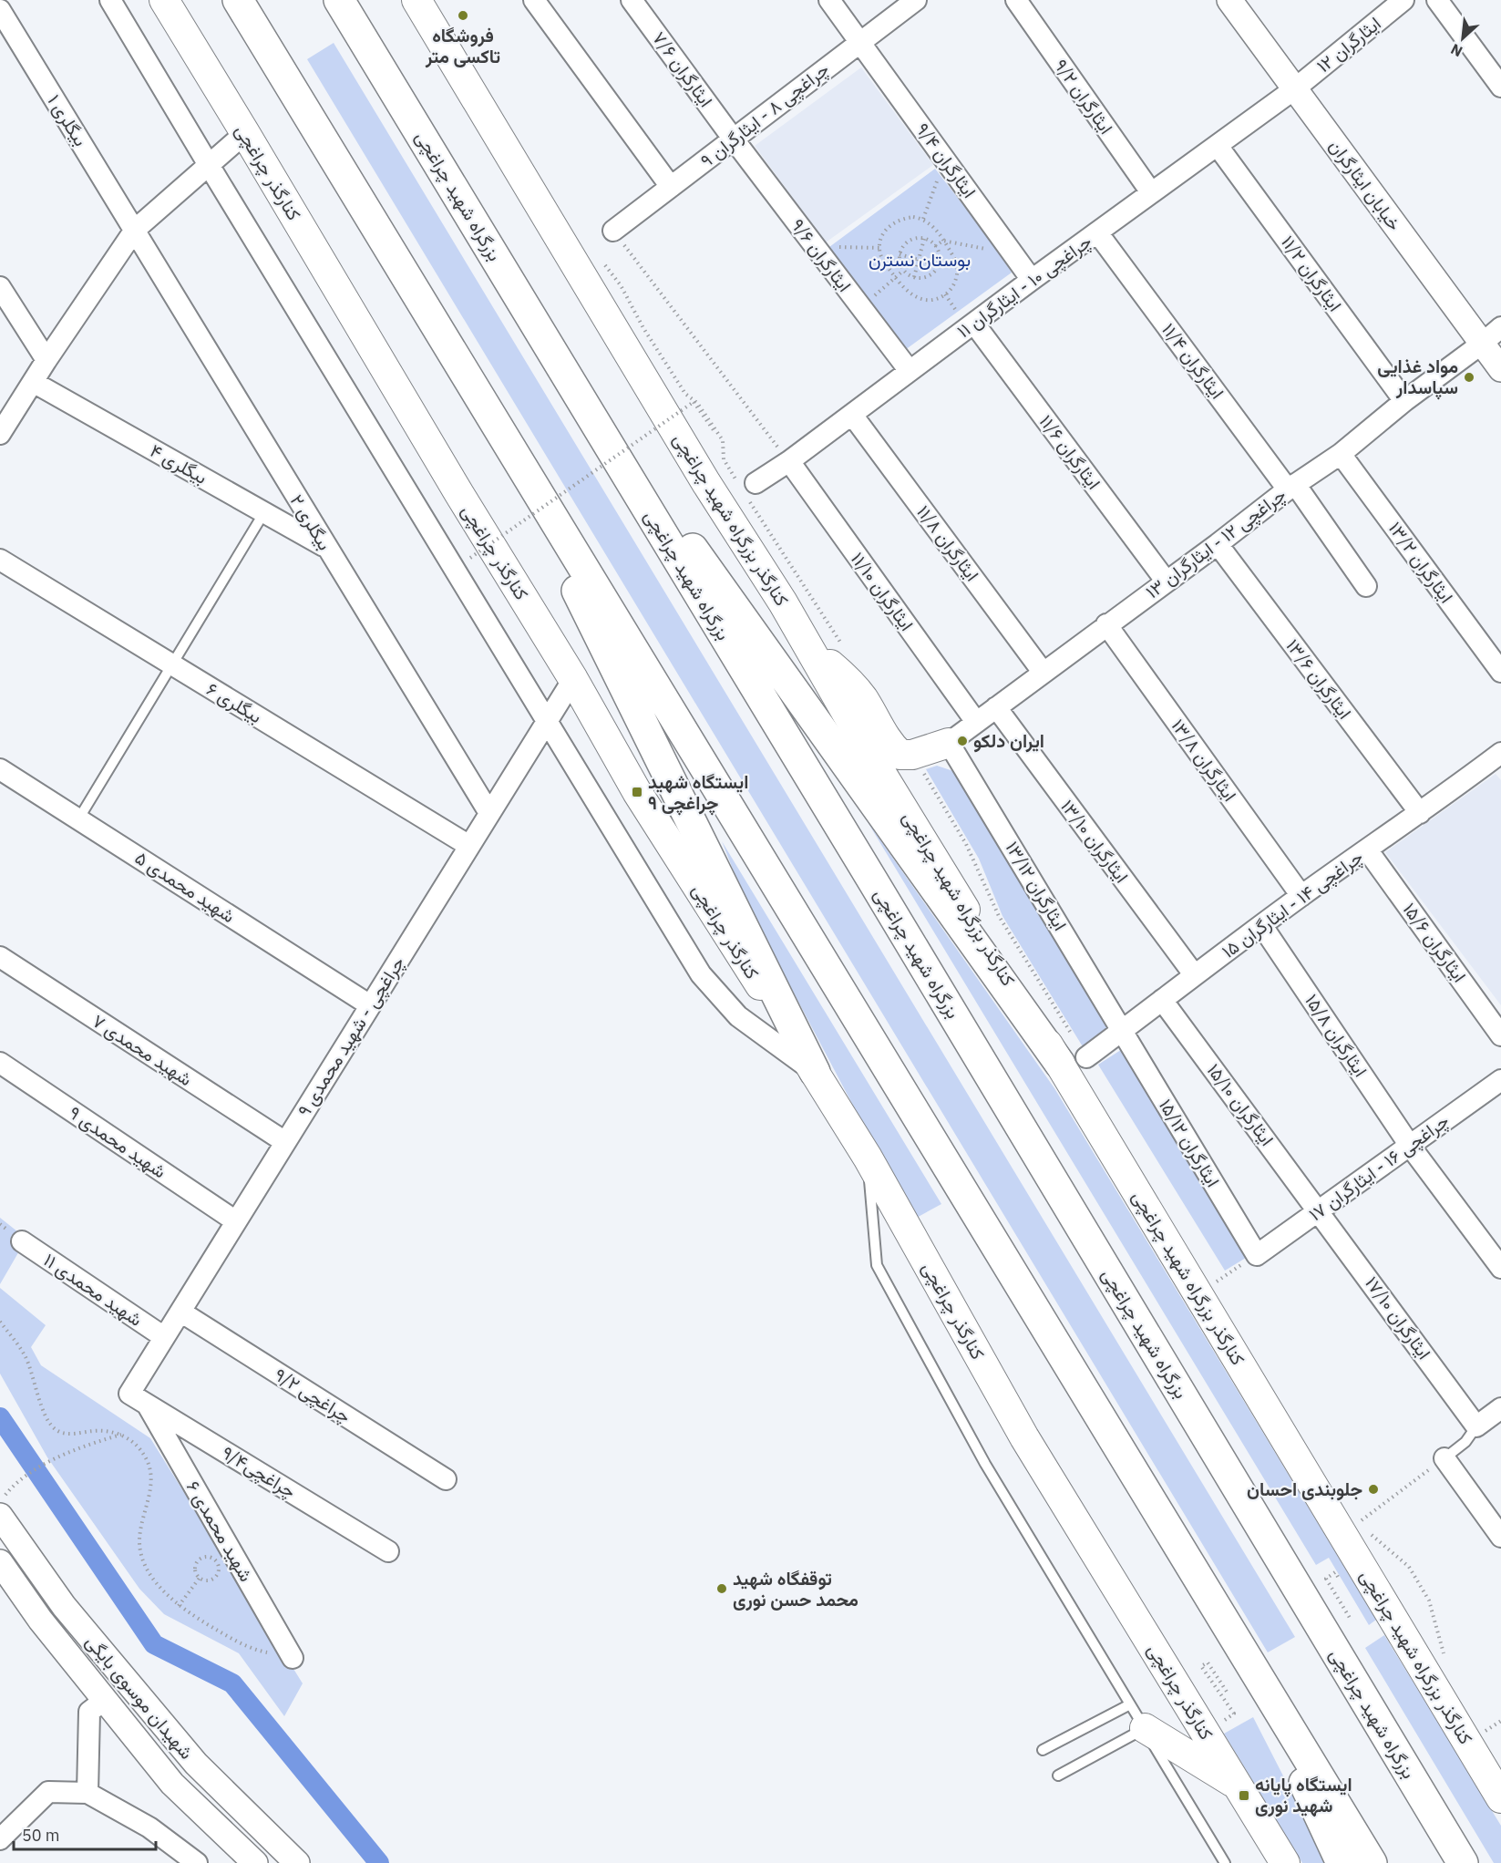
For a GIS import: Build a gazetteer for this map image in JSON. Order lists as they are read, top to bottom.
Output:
{
  "streets": {
    "highway": ["بزرگراه شهید چراغچی"],
    "main road": ["کنارگذر چراغچی", "کنارگذر بزرگراه شهید چراغچی"],
    "street": [
      "ایثارگران ۱۲",
      "ایثارگران ۷/۶",
      "ایثارگران ۹/۲",
      "چراغچی ۸ - ایثارگران ۹",
      "بیگلری ۱",
      "ایثارگران ۹/۴",
      "خیابان ایثارگران",
      "ایثارگران ۹/۶",
      "ایثارگران ۱۱/۲",
      "چراغچی ۱۰ - ایثارگران ۱۱",
      "ایثارگران ۱۱/۴",
      "ایثارگران ۱۱/۶",
      "بیگلری ۴",
      "بیگلری ۲",
      "ایثارگران ۱۱/۸",
      "چراغچی ۱۲ - ایثارگران ۱۳",
      "ایثارگران ۱۳/۲",
      "ایثارگران ۱۱/۱۰",
      "ایثارگران ۱۳/۶",
      "بیگلری ۶",
      "ایثارگران ۱۳/۸",
      "ایثارگران ۱۳/۱۰",
      "ایثارگران ۱۳/۱۲",
      "شهید محمدی ۵",
      "چراغچی ۱۴ - ایثارگران ۱۵",
      "ایثارگران ۱۵/۶",
      "ایثارگران ۱۵/۸",
      "۹ چراغچی - شهید محمدی",
      "شهید محمدی ۷",
      "ایثارگران ۱۵/۱۰",
      "شهید محمدی ۹",
      "ایثارگران ۱۵/۱۲",
      "چراغچی ۱۶ - ایثارگران ۱۷",
      "شهید محمدی ۱۱",
      "ایثارگران ۱۷/۱۰",
      "۹/۲ چراغچی",
      "۹/۴چراغچی",
      "شهید محمدی ۶",
      "شهیدان موسوی بایگی"
    ]
  },
  "crossings": [
    ["ایثارگران ۱۲", "خیابان ایثارگران"],
    ["ایثارگران ۱۲", "چراغچی ۱۰ - ایثارگران ۱۱"],
    ["ایثارگران ۷/۶", "چراغچی ۸ - ایثارگران ۹"],
    ["ایثارگران ۷/۶", "ایثارگران ۹/۶"],
    ["ایثارگران ۹/۲", "چراغچی ۱۰ - ایثارگران ۱۱"],
    ["چراغچی ۸ - ایثارگران ۹", "ایثارگران ۹/۴"],
    ["چراغچی ۸ - ایثارگران ۹", "ایثارگران ۹/۶"],
    ["بیگلری ۱", "بیگلری ۲"],
    ["ایثارگران ۹/۴", "چراغچی ۱۰ - ایثارگران ۱۱"],
    ["کنارگذر چراغچی", "۹ چراغچی - شهید محمدی"],
    ["خیابان ایثارگران", "چراغچی ۱۰ - ایثارگران ۱۱"],
    ["خیابان ایثارگران", "چراغچی ۱۲ - ایثارگران ۱۳"],
    ["ایثارگران ۹/۶", "چراغچی ۱۰ - ایثارگران ۱۱"],
    ["ایثارگران ۱۱/۲", "چراغچی ۱۰ - ایثارگران ۱۱"],
    ["ایثارگران ۱۱/۲", "چراغچی ۱۲ - ایثارگران ۱۳"],
    ["چراغچی ۱۰ - ایثارگران ۱۱", "ایثارگران ۱۱/۴"],
    ["چراغچی ۱۰ - ایثارگران ۱۱", "ایثارگران ۱۱/۶"],
    ["چراغچی ۱۰ - ایثارگران ۱۱", "ایثارگران ۱۱/۸"],
    ["چراغچی ۱۰ - ایثارگران ۱۱", "ایثارگران ۱۱/۱۰"],
    ["ایثارگران ۱۱/۴", "چراغچی ۱۲ - ایثارگران ۱۳"],
    ["ایثارگران ۱۱/۶", "چراغچی ۱۲ - ایثارگران ۱۳"],
    ["بیگلری ۴", "بیگلری ۲"],
    ["کنارگذر بزرگراه شهید چراغچی", "چراغچی ۱۴ - ایثارگران ۱۵"],
    ["بیگلری ۲", "۹ چراغچی - شهید محمدی"],
    ["ایثارگران ۱۱/۸", "چراغچی ۱۲ - ایثارگران ۱۳"],
    ["چراغچی ۱۲ - ایثارگران ۱۳", "ایثارگران ۱۳/۲"],
    ["چراغچی ۱۲ - ایثارگران ۱۳", "ایثارگران ۱۱/۱۰"],
    ["چراغچی ۱۲ - ایثارگران ۱۳", "ایثارگران ۱۳/۶"],
    ["چراغچی ۱۲ - ایثارگران ۱۳", "ایثارگران ۱۳/۸"],
    ["چراغچی ۱۲ - ایثارگران ۱۳", "ایثارگران ۱۳/۱۰"],
    ["چراغچی ۱۲ - ایثارگران ۱۳", "ایثارگران ۱۳/۱۲"],
    ["ایثارگران ۱۳/۶", "چراغچی ۱۴ - ایثارگران ۱۵"],
    ["بیگلری ۶", "۹ چراغچی - شهید محمدی"],
    ["ایثارگران ۱۳/۸", "چراغچی ۱۴ - ایثارگران ۱۵"],
    ["ایثارگران ۱۳/۱۰", "چراغچی ۱۴ - ایثارگران ۱۵"],
    ["ایثارگران ۱۳/۱۲", "چراغچی ۱۴ - ایثارگران ۱۵"],
    ["ایثارگران ۱۳/۱۲", "ایثارگران ۱۵/۱۲"],
    ["شهید محمدی ۵", "۹ چراغچی - شهید محمدی"],
    ["چراغچی ۱۴ - ایثارگران ۱۵", "ایثارگران ۱۵/۶"],
    ["چراغچی ۱۴ - ایثارگران ۱۵", "ایثارگران ۱۵/۸"],
    ["چراغچی ۱۴ - ایثارگران ۱۵", "ایثارگران ۱۵/۱۰"],
    ["چراغچی ۱۴ - ایثارگران ۱۵", "ایثارگران ۱۵/۱۲"],
    ["ایثارگران ۱۵/۸", "چراغچی ۱۶ - ایثارگران ۱۷"],
    ["۹ چراغچی - شهید محمدی", "شهید محمدی ۷"],
    ["۹ چراغچی - شهید محمدی", "شهید محمدی ۹"],
    ["۹ چراغچی - شهید محمدی", "شهید محمدی ۱۱"],
    ["۹ چراغچی - شهید محمدی", "۹/۲ چراغچی"],
    ["۹ چراغچی - شهید محمدی", "۹/۴چراغچی"],
    ["۹ چراغچی - شهید محمدی", "شهید محمدی ۶"],
    ["ایثارگران ۱۵/۱۰", "چراغچی ۱۶ - ایثارگران ۱۷"],
    ["ایثارگران ۱۵/۱۰", "ایثارگران ۱۷/۱۰"],
    ["ایثارگران ۱۵/۱۲", "چراغچی ۱۶ - ایثارگران ۱۷"],
    ["چراغچی ۱۶ - ایثارگران ۱۷", "ایثارگران ۱۷/۱۰"],
    ["۹/۴چراغچی", "شهید محمدی ۶"]
  ],
  "parks": ["بوستان نسترن"],
  "places": {
    "other": [
      "فروشگاه تاکسی متر",
      "مواد غذایی سپاسدار",
      "ایران دلکو",
      "جلوبندی احسان",
      "توقفگاه شهید محمد حسن نوری"
    ],
    "transit": ["ایستگاه شهید چراغچی ۹", "ایستگاه پایانه شهید نوری"]
  },
  "scale_bar": "50 m",
  "north": "bottom left"
}
